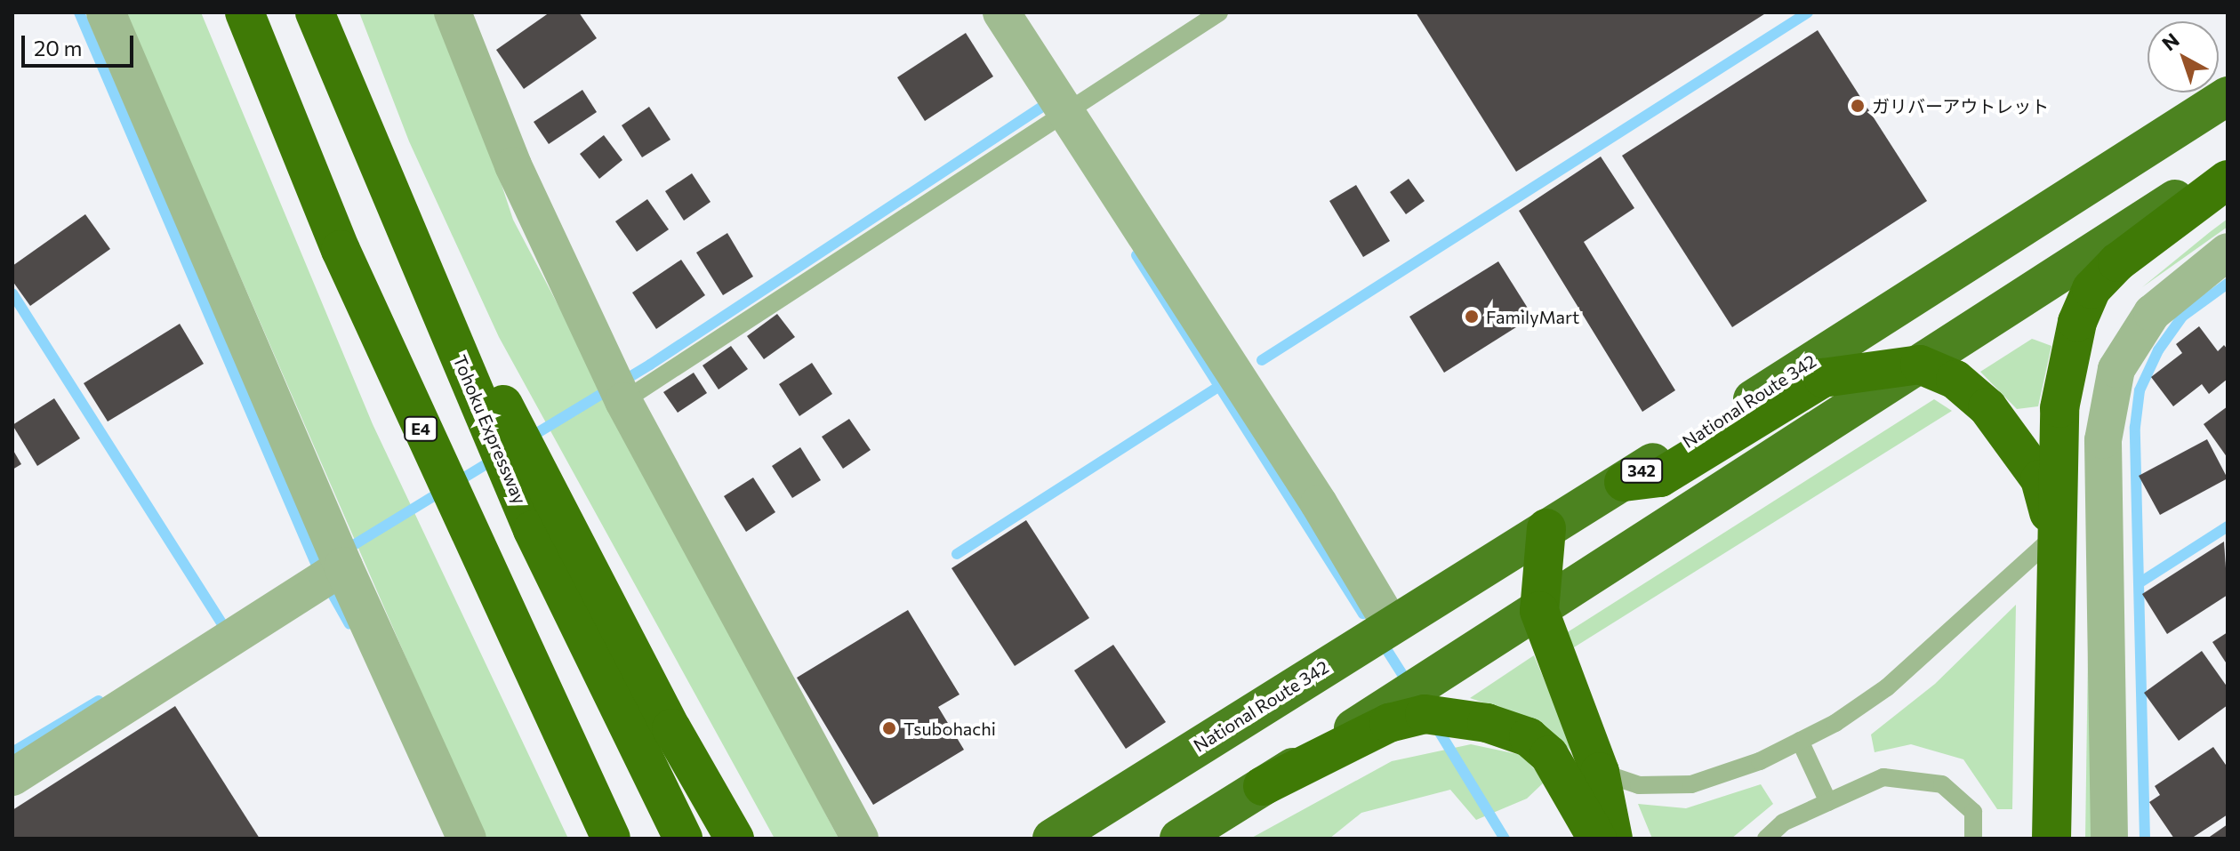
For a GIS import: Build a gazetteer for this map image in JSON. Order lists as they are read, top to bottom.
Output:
{
  "streets": {
    "highway": [
      "National Route 342",
      "E4",
      "Tohoku Expressway",
      "342"
    ]
  },
  "places": ["ガリバーアウトレット", "FamilyMart", "Tsubohachi"],
  "scale_bar": "20 m",
  "north": "top left"
}
